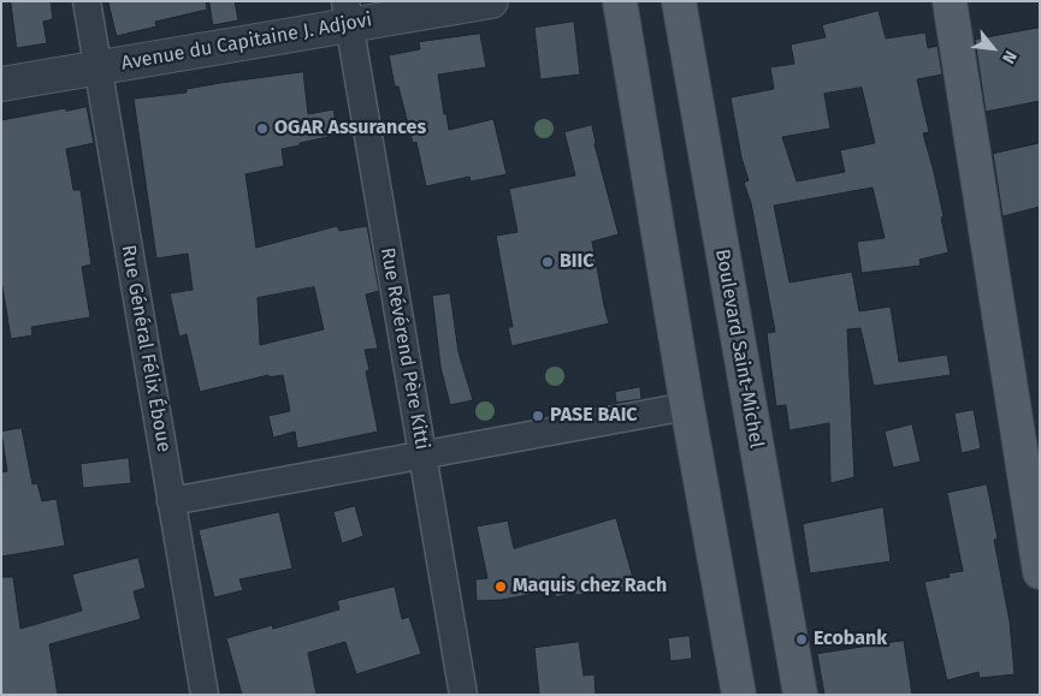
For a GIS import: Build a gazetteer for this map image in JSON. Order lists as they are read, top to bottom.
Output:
{
  "streets": {
    "main road": ["Boulevard Saint-Michel"],
    "street": ["Avenue du Capitaine J. Adjovi", "Rue Général Félix Éboue", "Rue Révérend Père Kitti"]
  },
  "crossings": [
    ["Avenue du Capitaine J. Adjovi", "Rue Général Félix Éboue"],
    ["Avenue du Capitaine J. Adjovi", "Rue Révérend Père Kitti"]
  ],
  "places": [
    "OGAR Assurances",
    "BIIC",
    "PASE BAIC",
    "Maquis chez Rach",
    "Ecobank"
  ],
  "north": "bottom right"
}
